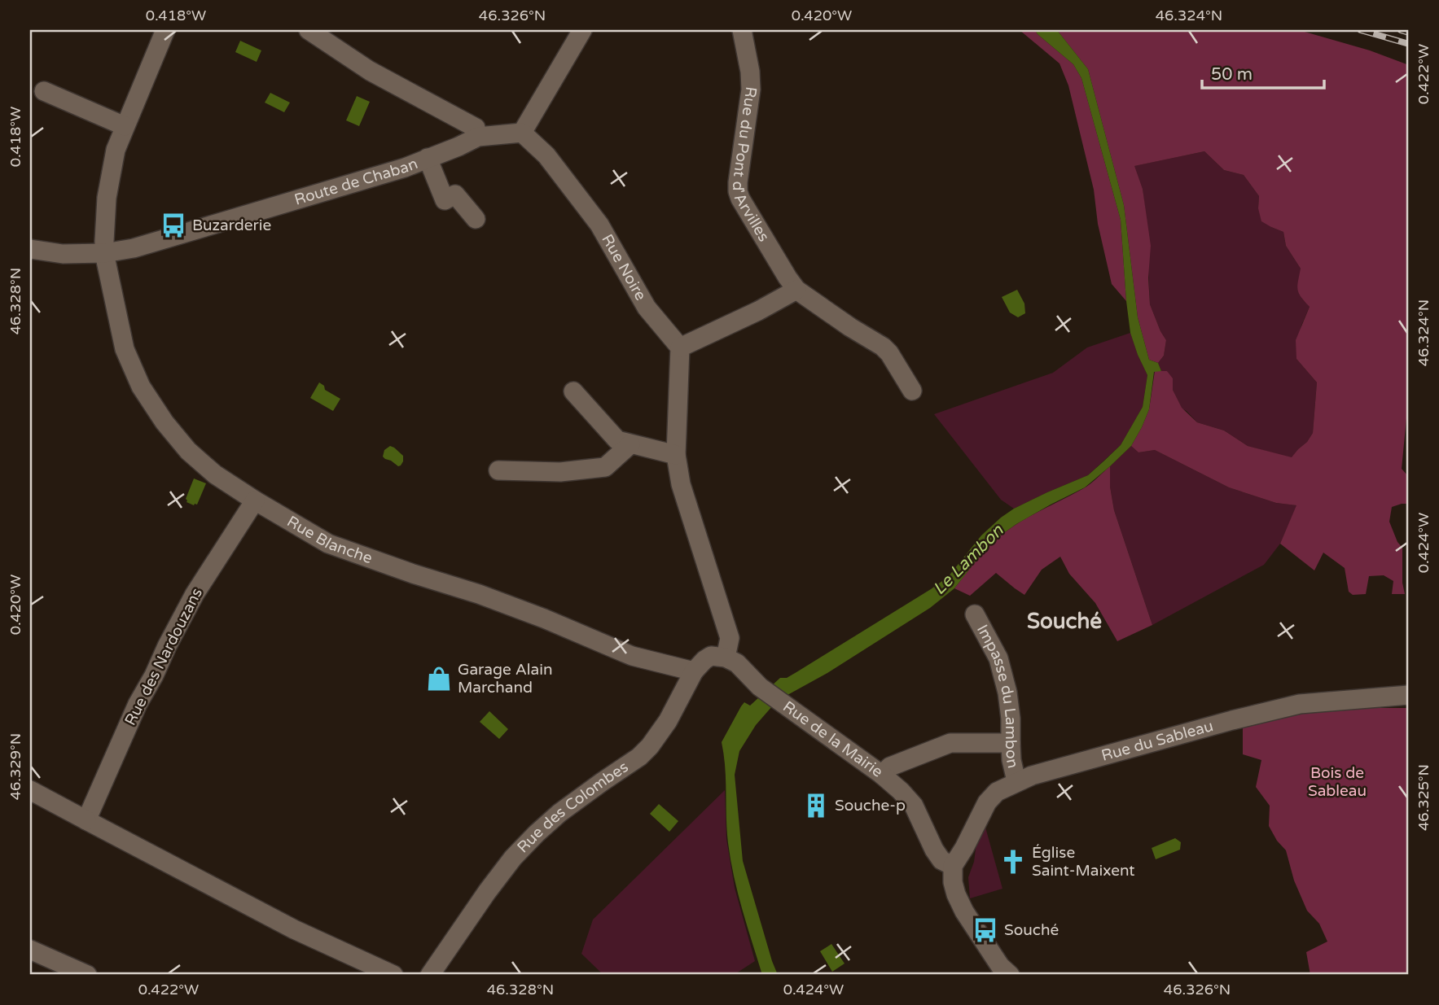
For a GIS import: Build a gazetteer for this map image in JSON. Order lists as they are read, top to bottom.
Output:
{
  "streets": {
    "street": [
      "Rue du Pont d'Arvilles",
      "Route de Chaban",
      "Rue Noire",
      "Rue Blanche",
      "Rue des Nardouzans",
      "Impasse du Lambon",
      "Rue de la Mairie",
      "Rue du Sableau",
      "Rue des Colombes"
    ]
  },
  "crossings": [
    ["Route de Chaban", "Rue Blanche"],
    ["Rue Blanche", "Rue des Nardouzans"],
    ["Rue Blanche", "Rue des Colombes"],
    ["Impasse du Lambon", "Rue du Sableau"],
    ["Rue de la Mairie", "Rue du Sableau"]
  ],
  "districts": ["Souché"],
  "water": ["Le Lambon"],
  "parks": ["Bois de Sableau"],
  "places": {
    "bus stop": ["Buzarderie", "Souché"],
    "shop": ["Garage Alain Marchand"],
    "building": ["Souche-p"],
    "church": ["Église Saint-Maixent"]
  },
  "scale_bar": "50 m",
  "coordinates": [
    "0.418°W",
    "46.326°N",
    "0.420°W",
    "46.324°N",
    "0.422°W",
    "46.328°N",
    "0.424°W",
    "46.329°N",
    "46.325°N"
  ]
}
